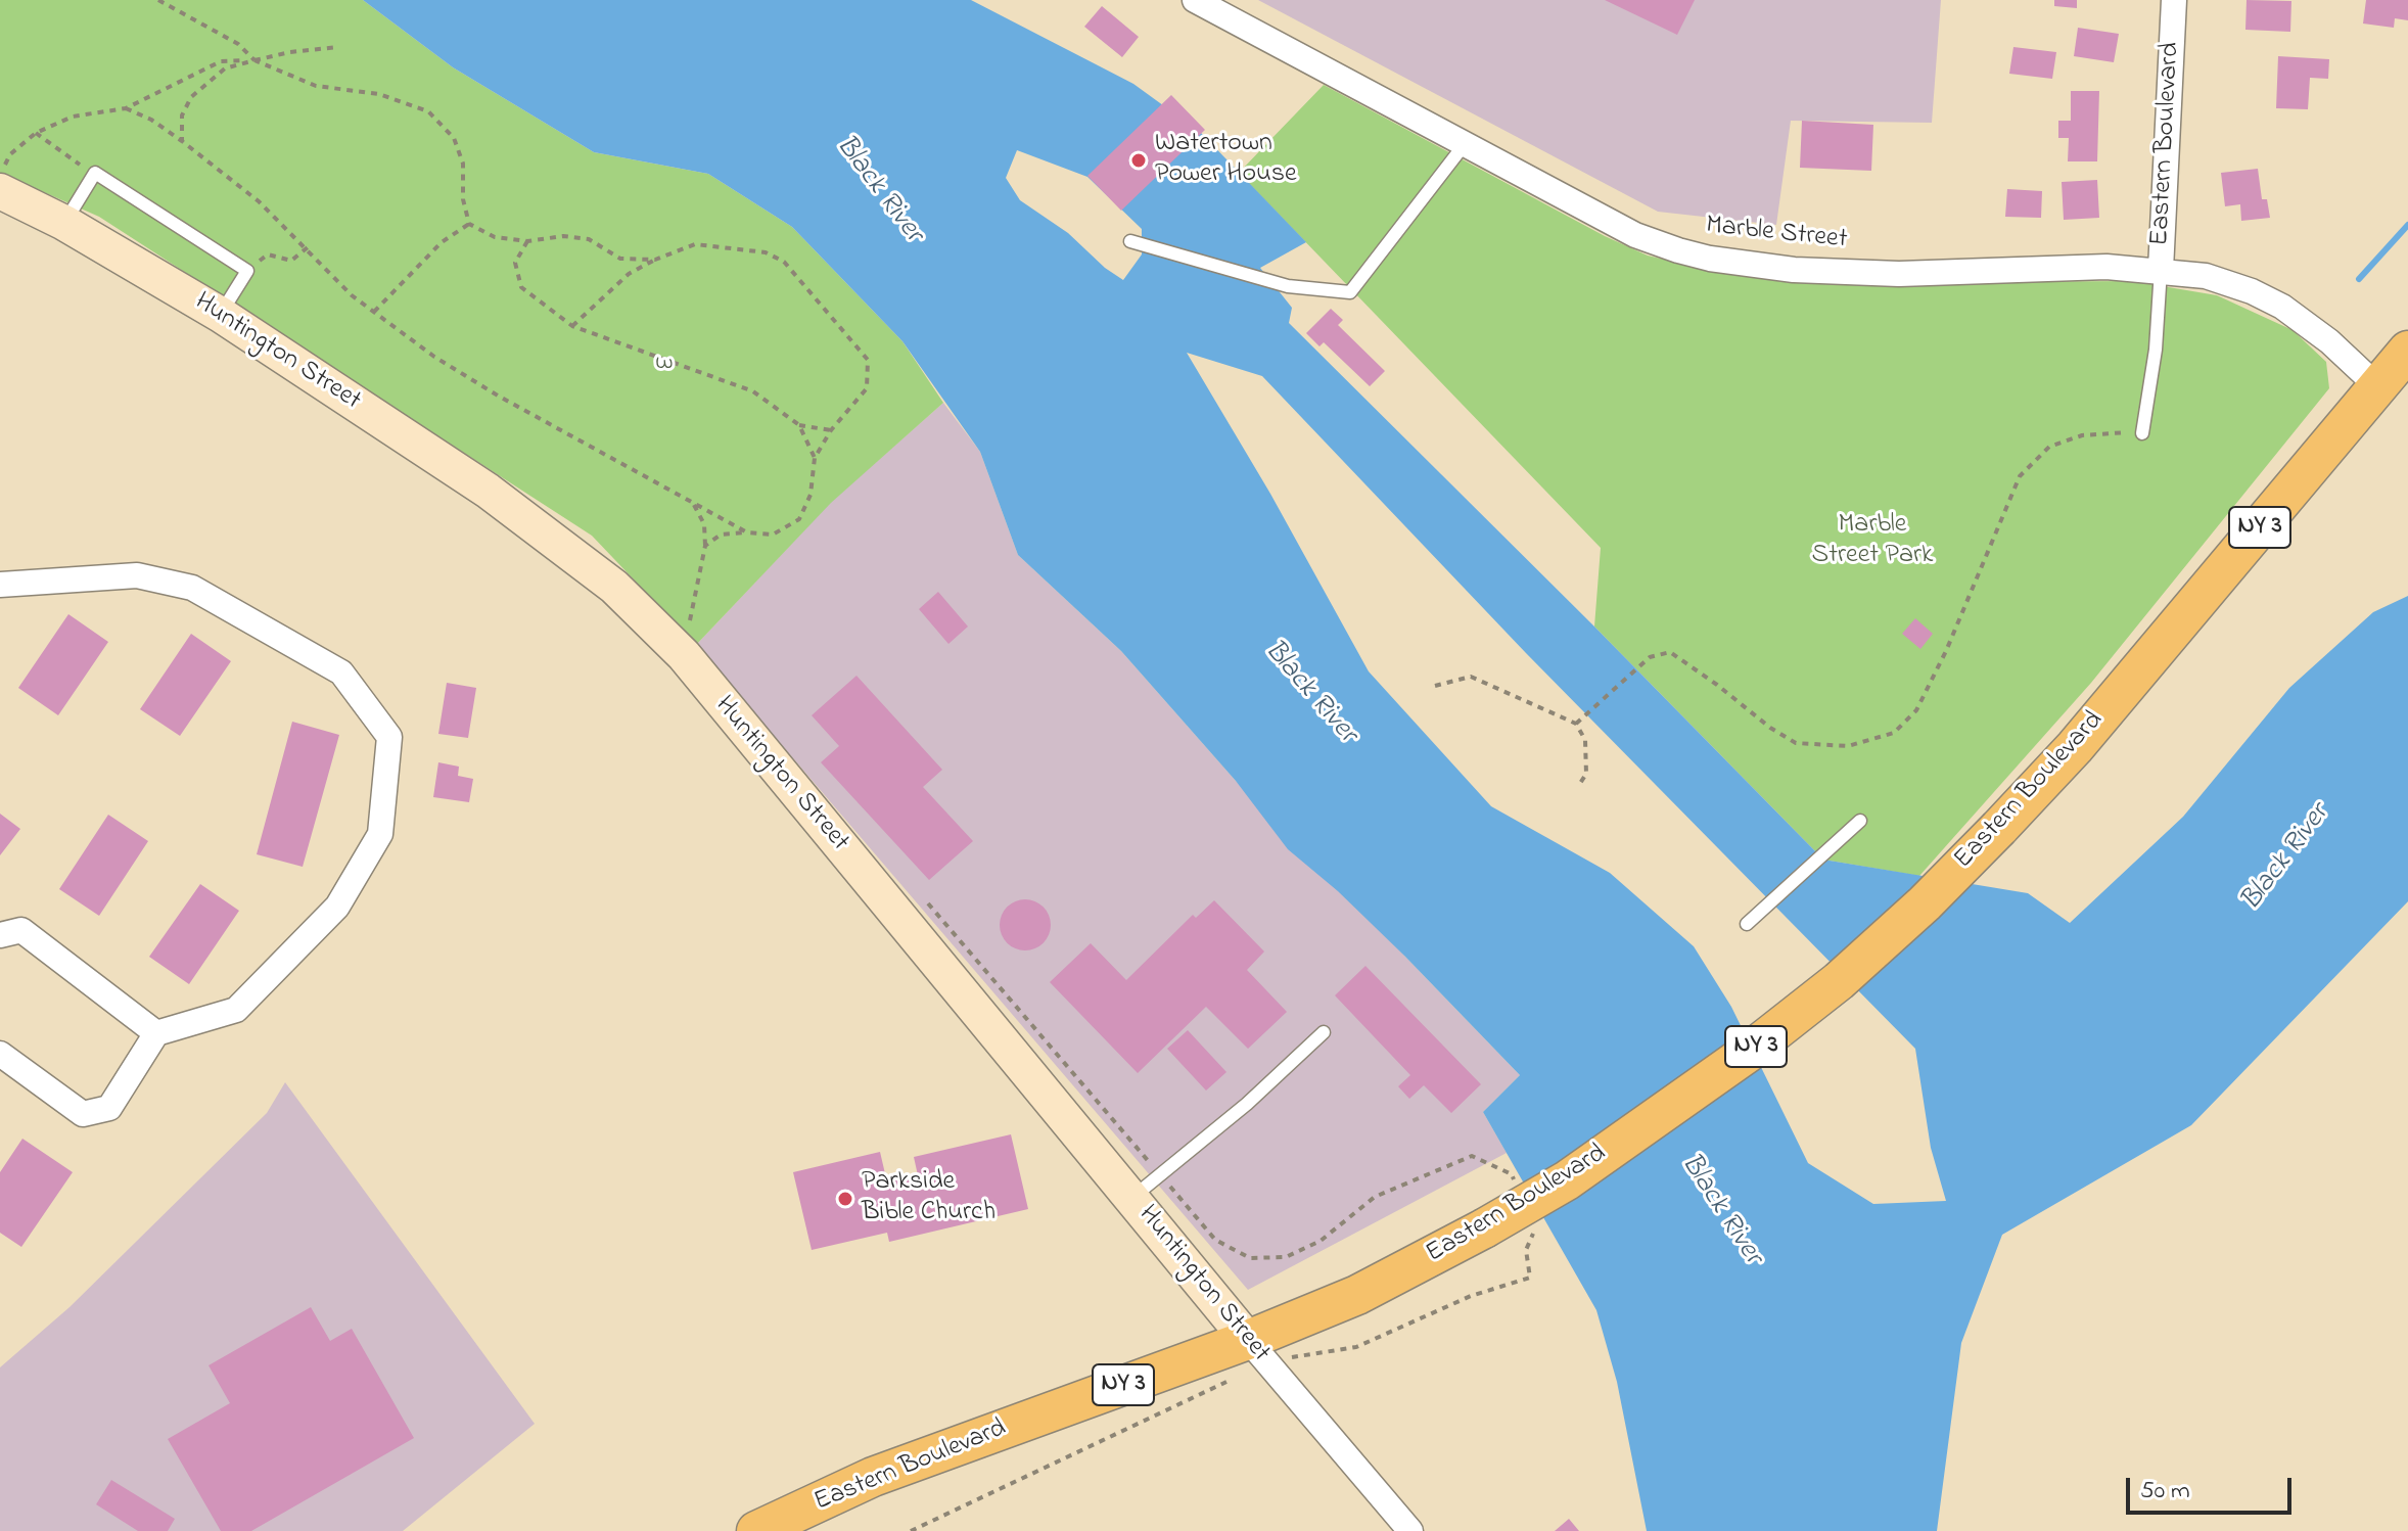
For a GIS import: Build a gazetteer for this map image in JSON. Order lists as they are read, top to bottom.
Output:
{
  "streets": {
    "main road": ["Eastern Boulevard", "NY 3"],
    "street": ["Marble Street", "Huntington Street"]
  },
  "crossings": [
    ["Eastern Boulevard", "Marble Street"],
    ["Eastern Boulevard", "Huntington Street"],
    ["Eastern Boulevard", "NY 3"],
    ["Marble Street", "NY 3"]
  ],
  "water": ["Black River"],
  "parks": ["w", "Marble Street Park"],
  "places": ["Watertown Power House", "Parkside Bible Church"],
  "scale_bar": "50 m"
}
